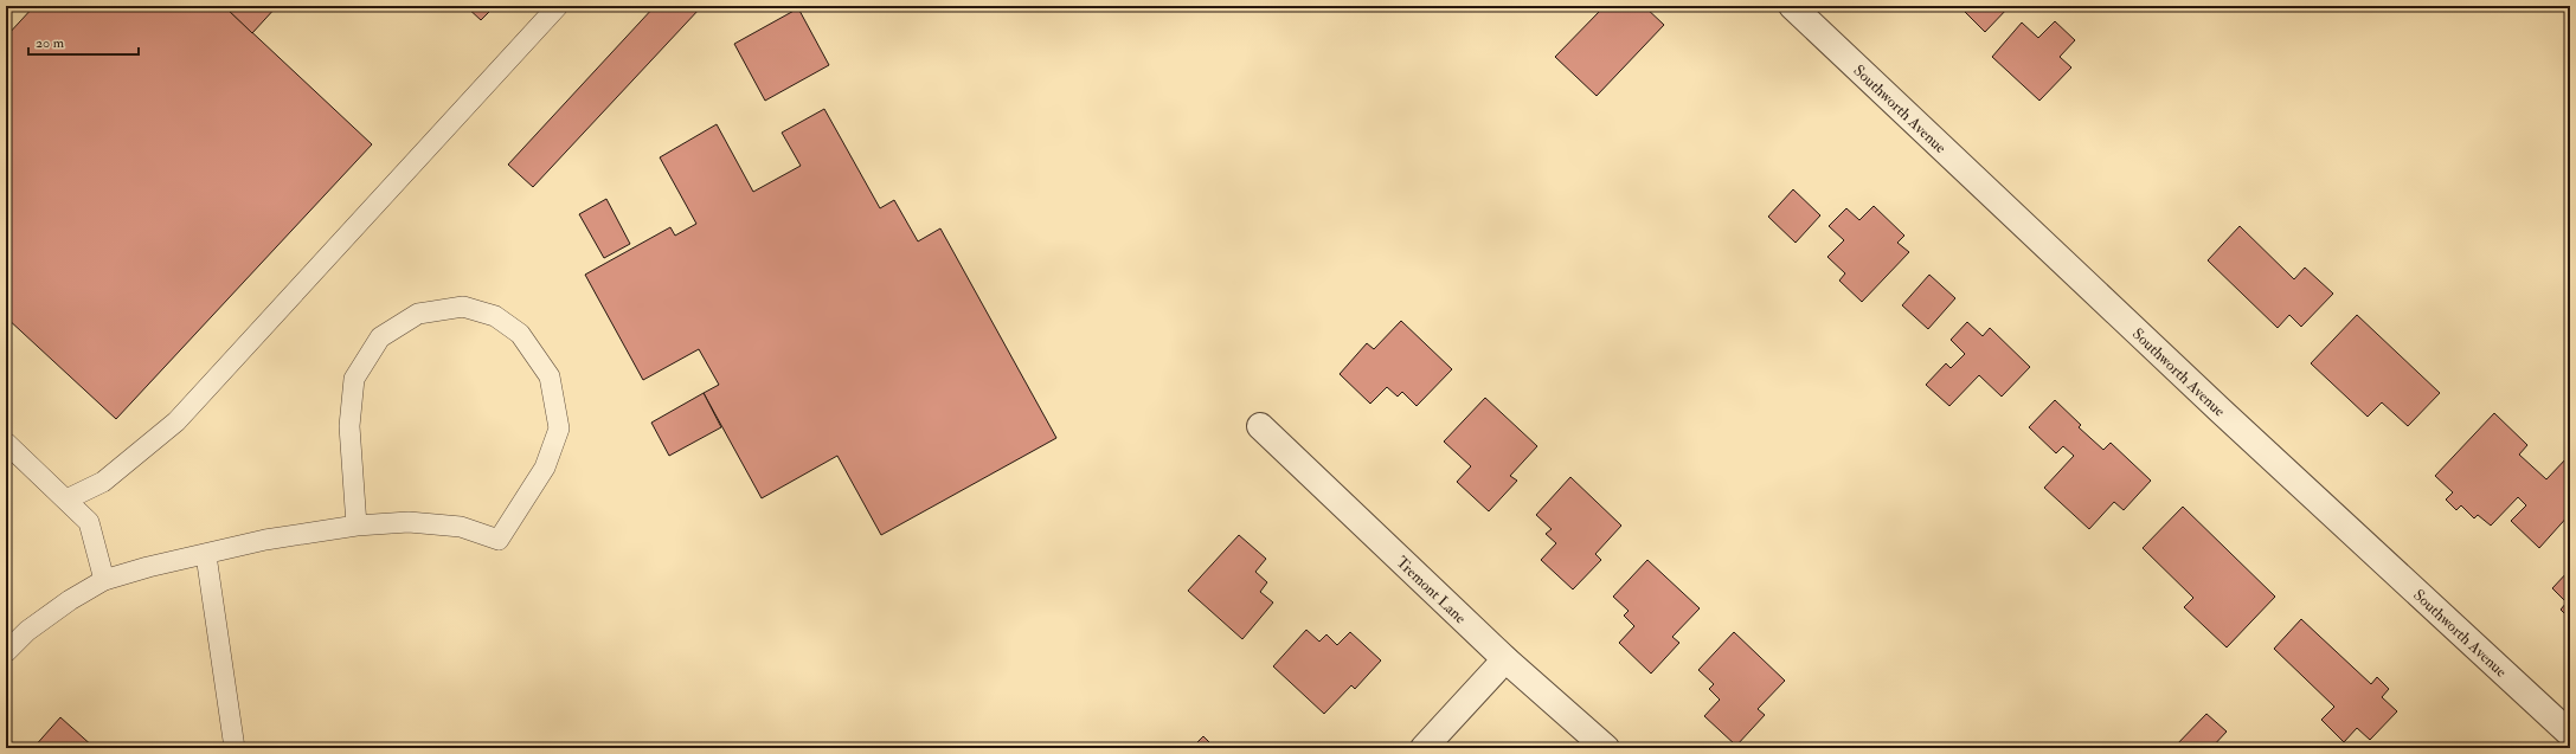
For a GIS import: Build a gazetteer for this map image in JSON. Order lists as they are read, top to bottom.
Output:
{
  "streets": {
    "street": ["Southworth Avenue", "Tremont Lane"]
  },
  "scale_bar": "20 m"
}
